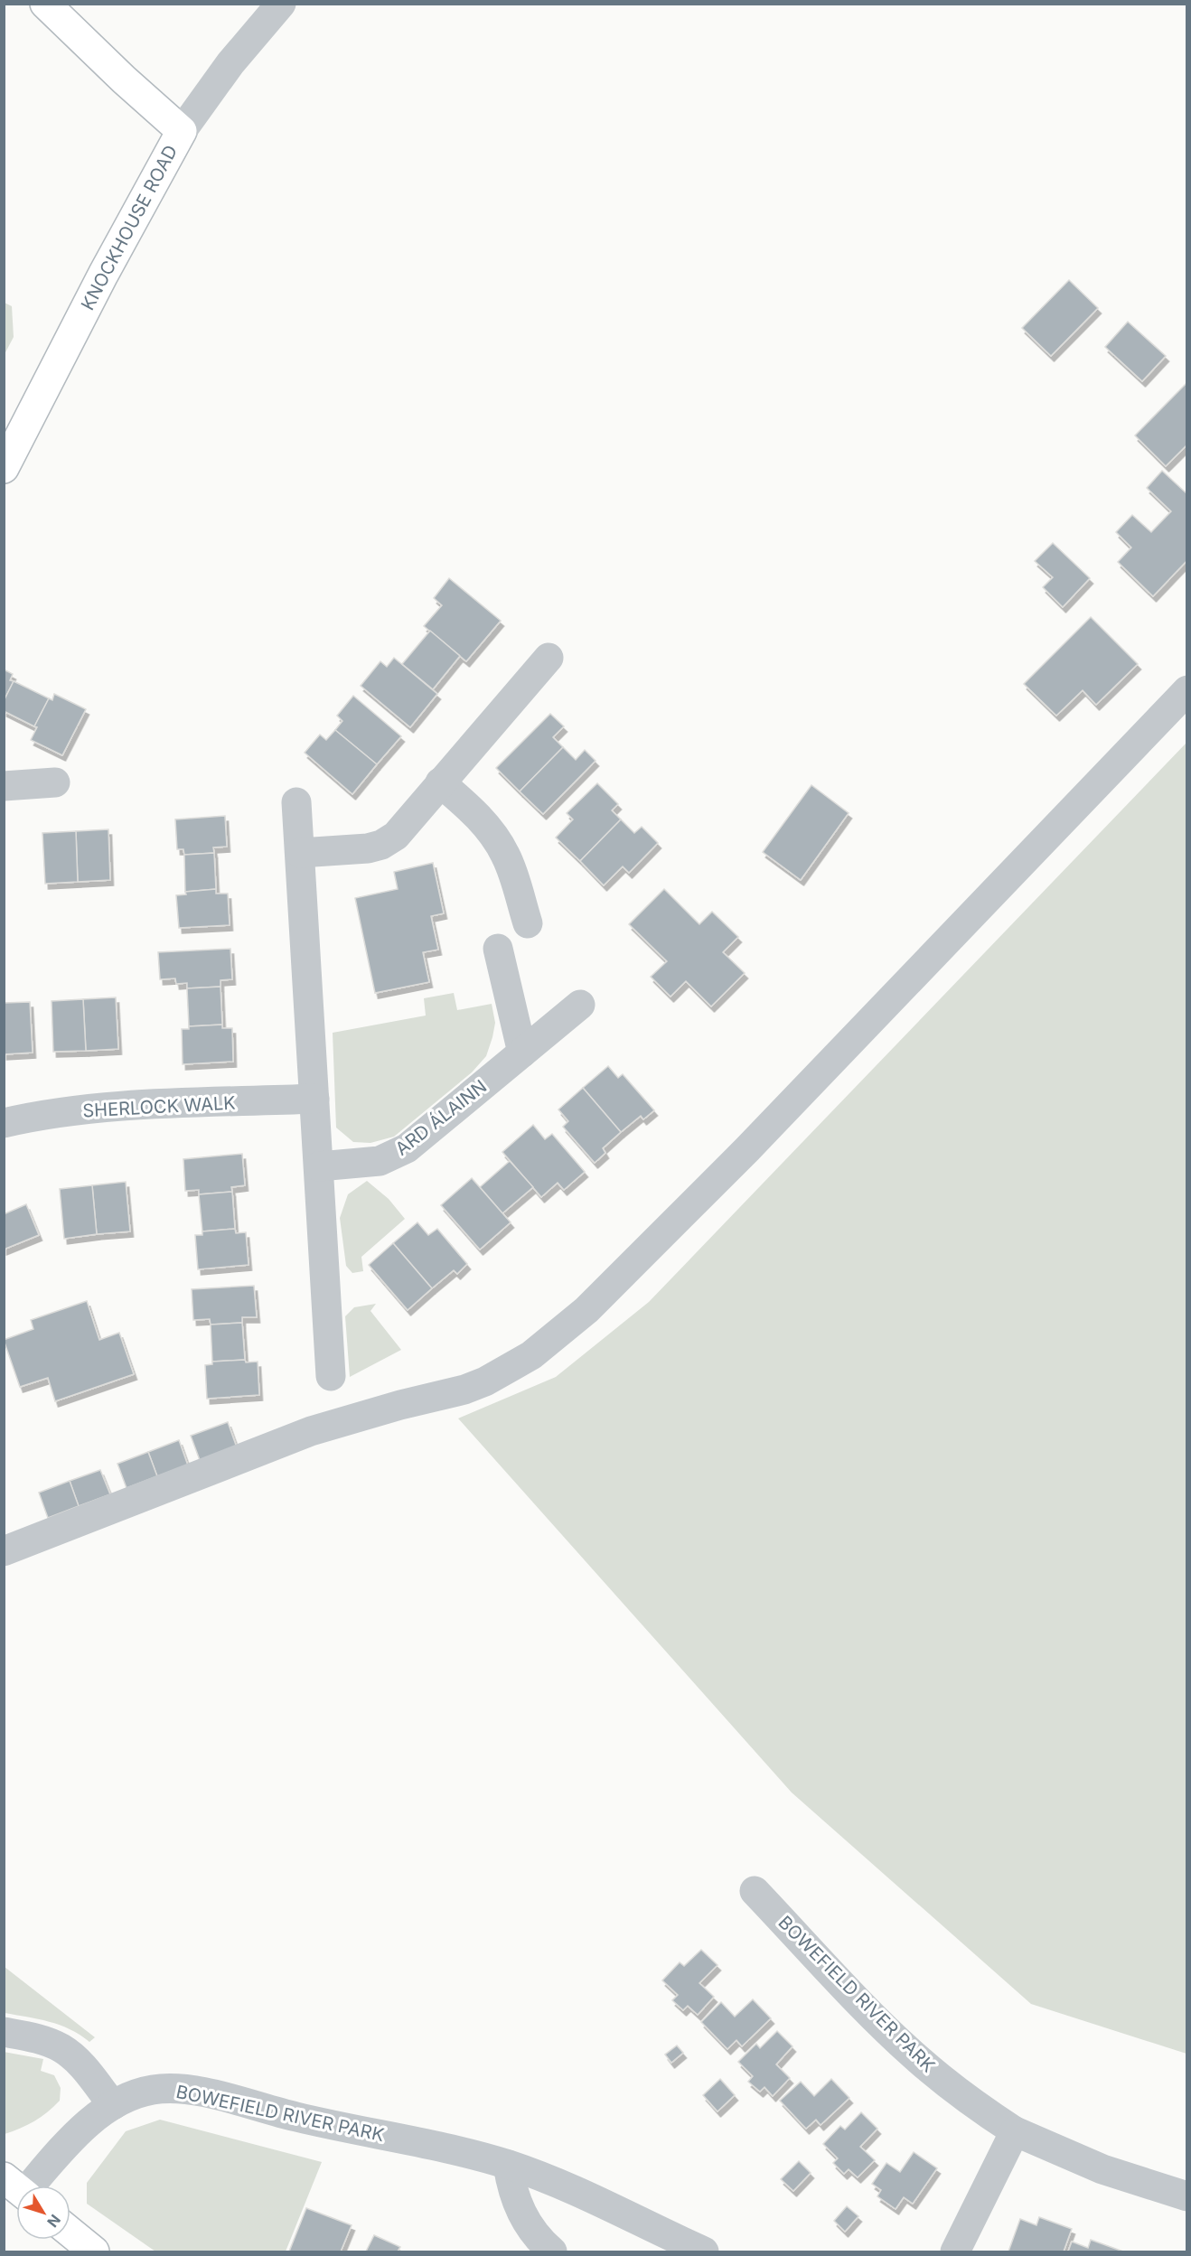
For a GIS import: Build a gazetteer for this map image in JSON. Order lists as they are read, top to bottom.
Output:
{
  "streets": {
    "street": [
      "KNOCKHOUSE ROAD",
      "SHERLOCK WALK",
      "ARD ÁLAINN",
      "BOWEFIELD RIVER PARK"
    ]
  },
  "north": "bottom right"
}
